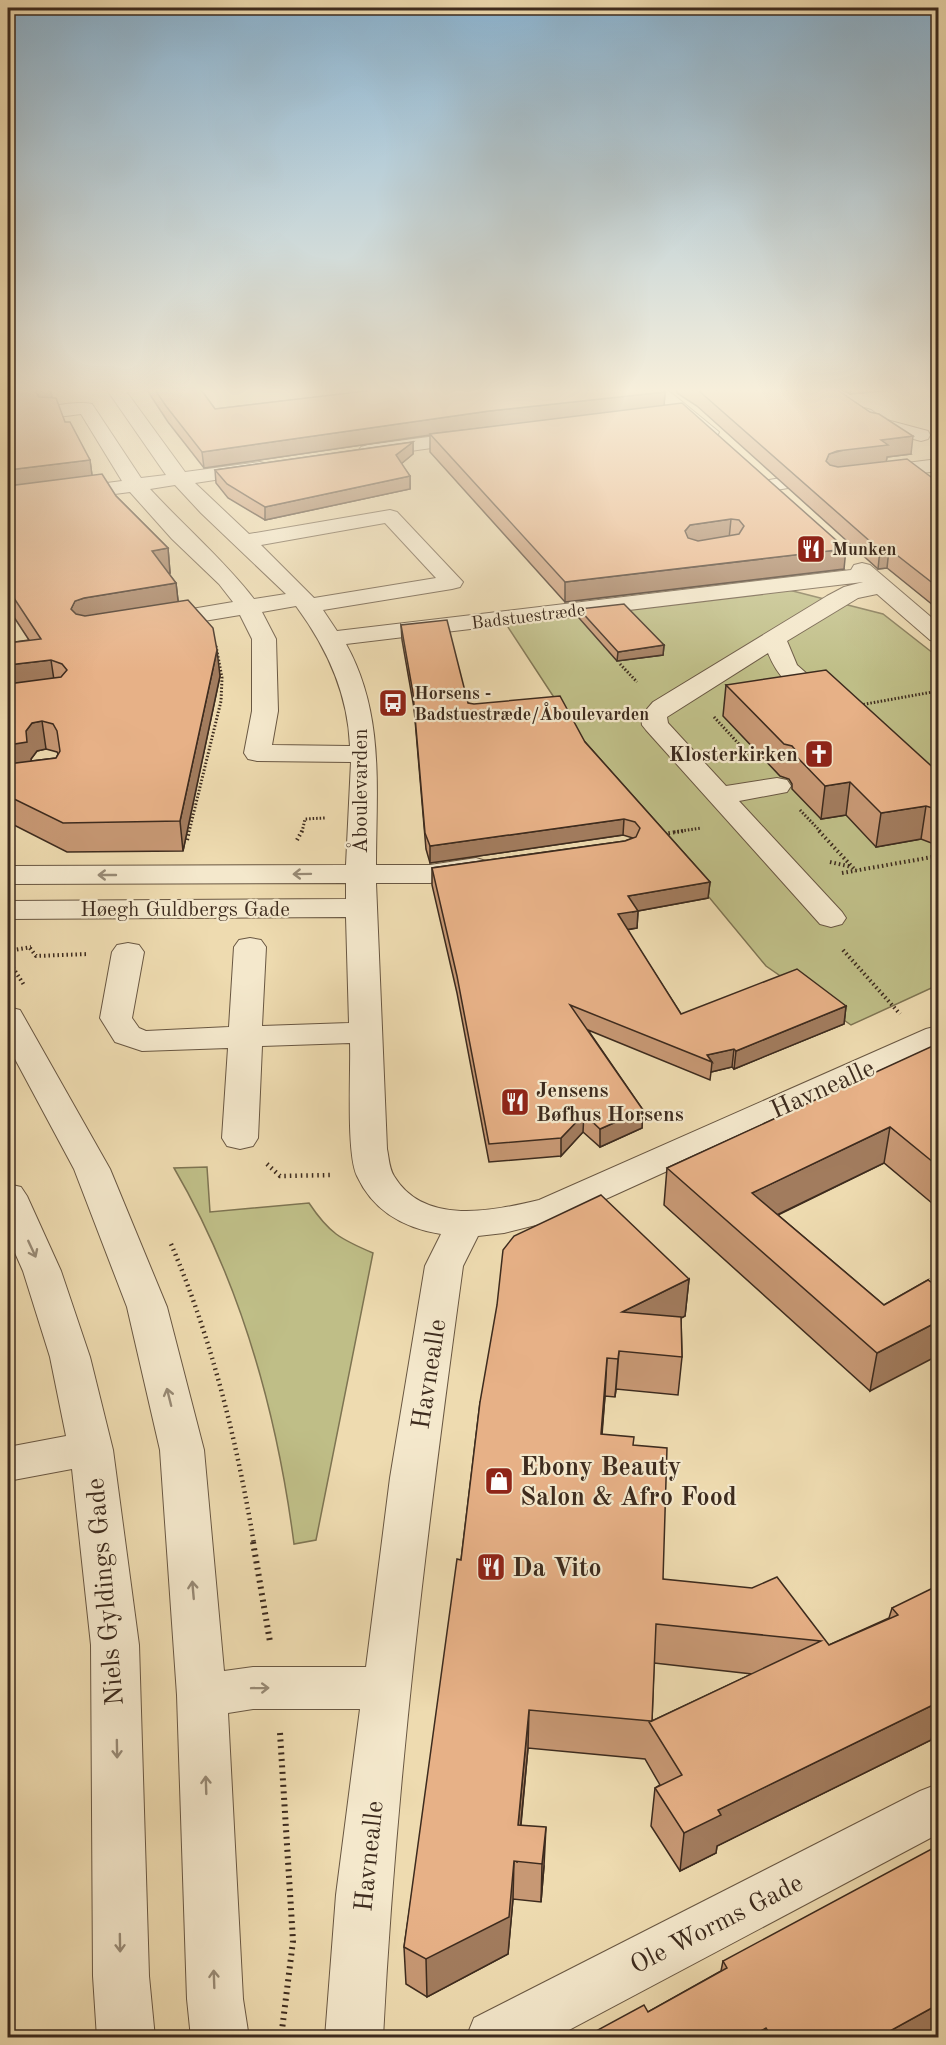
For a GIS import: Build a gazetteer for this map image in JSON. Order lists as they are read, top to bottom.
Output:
{
  "streets": {
    "street": [
      "Badstuestræde",
      "Åboulevarden",
      "Høegh Guldbergs Gade",
      "Havnealle",
      "Niels Gyldings Gade",
      "Ole Worms Gade"
    ]
  },
  "crossings": [
    ["Badstuestræde", "Åboulevarden"],
    ["Åboulevarden", "Høegh Guldbergs Gade"],
    ["Åboulevarden", "Havnealle"]
  ],
  "places": {
    "restaurant": ["Munken", "Jensens Bøfhus Horsens", "Da Vito"],
    "bus stop": ["Horsens - Badstuestræde/Åboulevarden"],
    "church": ["Klosterkirken"],
    "shop": ["Ebony Beauty Salon & Afro Food"]
  }
}
